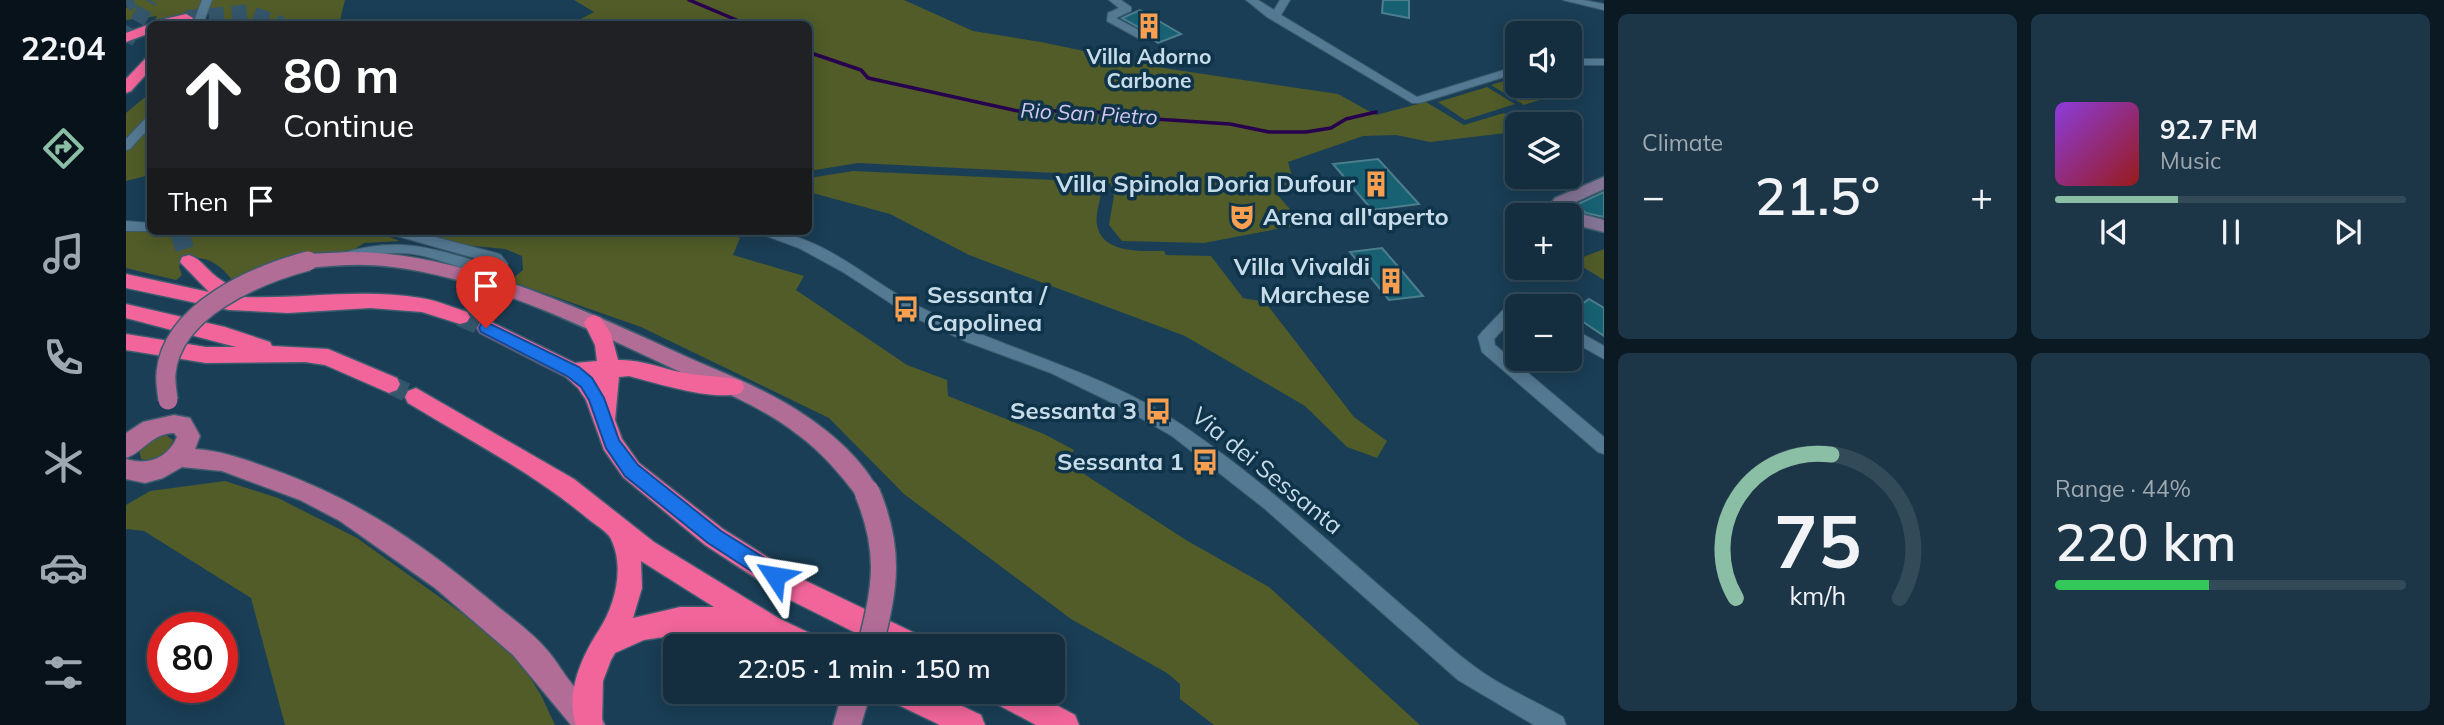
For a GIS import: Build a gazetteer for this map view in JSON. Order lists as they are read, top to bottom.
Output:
{
  "streets": {
    "street": ["Via dei Sessanta"]
  },
  "water": ["Rio San Pietro"],
  "places": {
    "building": ["Villa Adorno Carbone", "Villa Spinola Doria Dufour", "Villa Vivaldi Marchese"],
    "theatre": ["Arena all'aperto"],
    "bus stop": ["Sessanta / Capolinea", "Sessanta 3", "Sessanta 1"]
  },
  "page": {
    "tabs": "22:04",
    "tile": [
      "Climate",
      ["Range · 44%", "220 km"]
    ],
    "map_buttons": ["+", "−"],
    "turn": ["80 m", "Continue"],
    "song": ["92.7 FM", "Music"],
    "heat": ["−", "21.5°", "+"],
    "then": "Then",
    "limit": "80",
    "trip": "22:05 · 1 min · 150 m",
    "gauge": ["75", "km/h"]
  }
}
